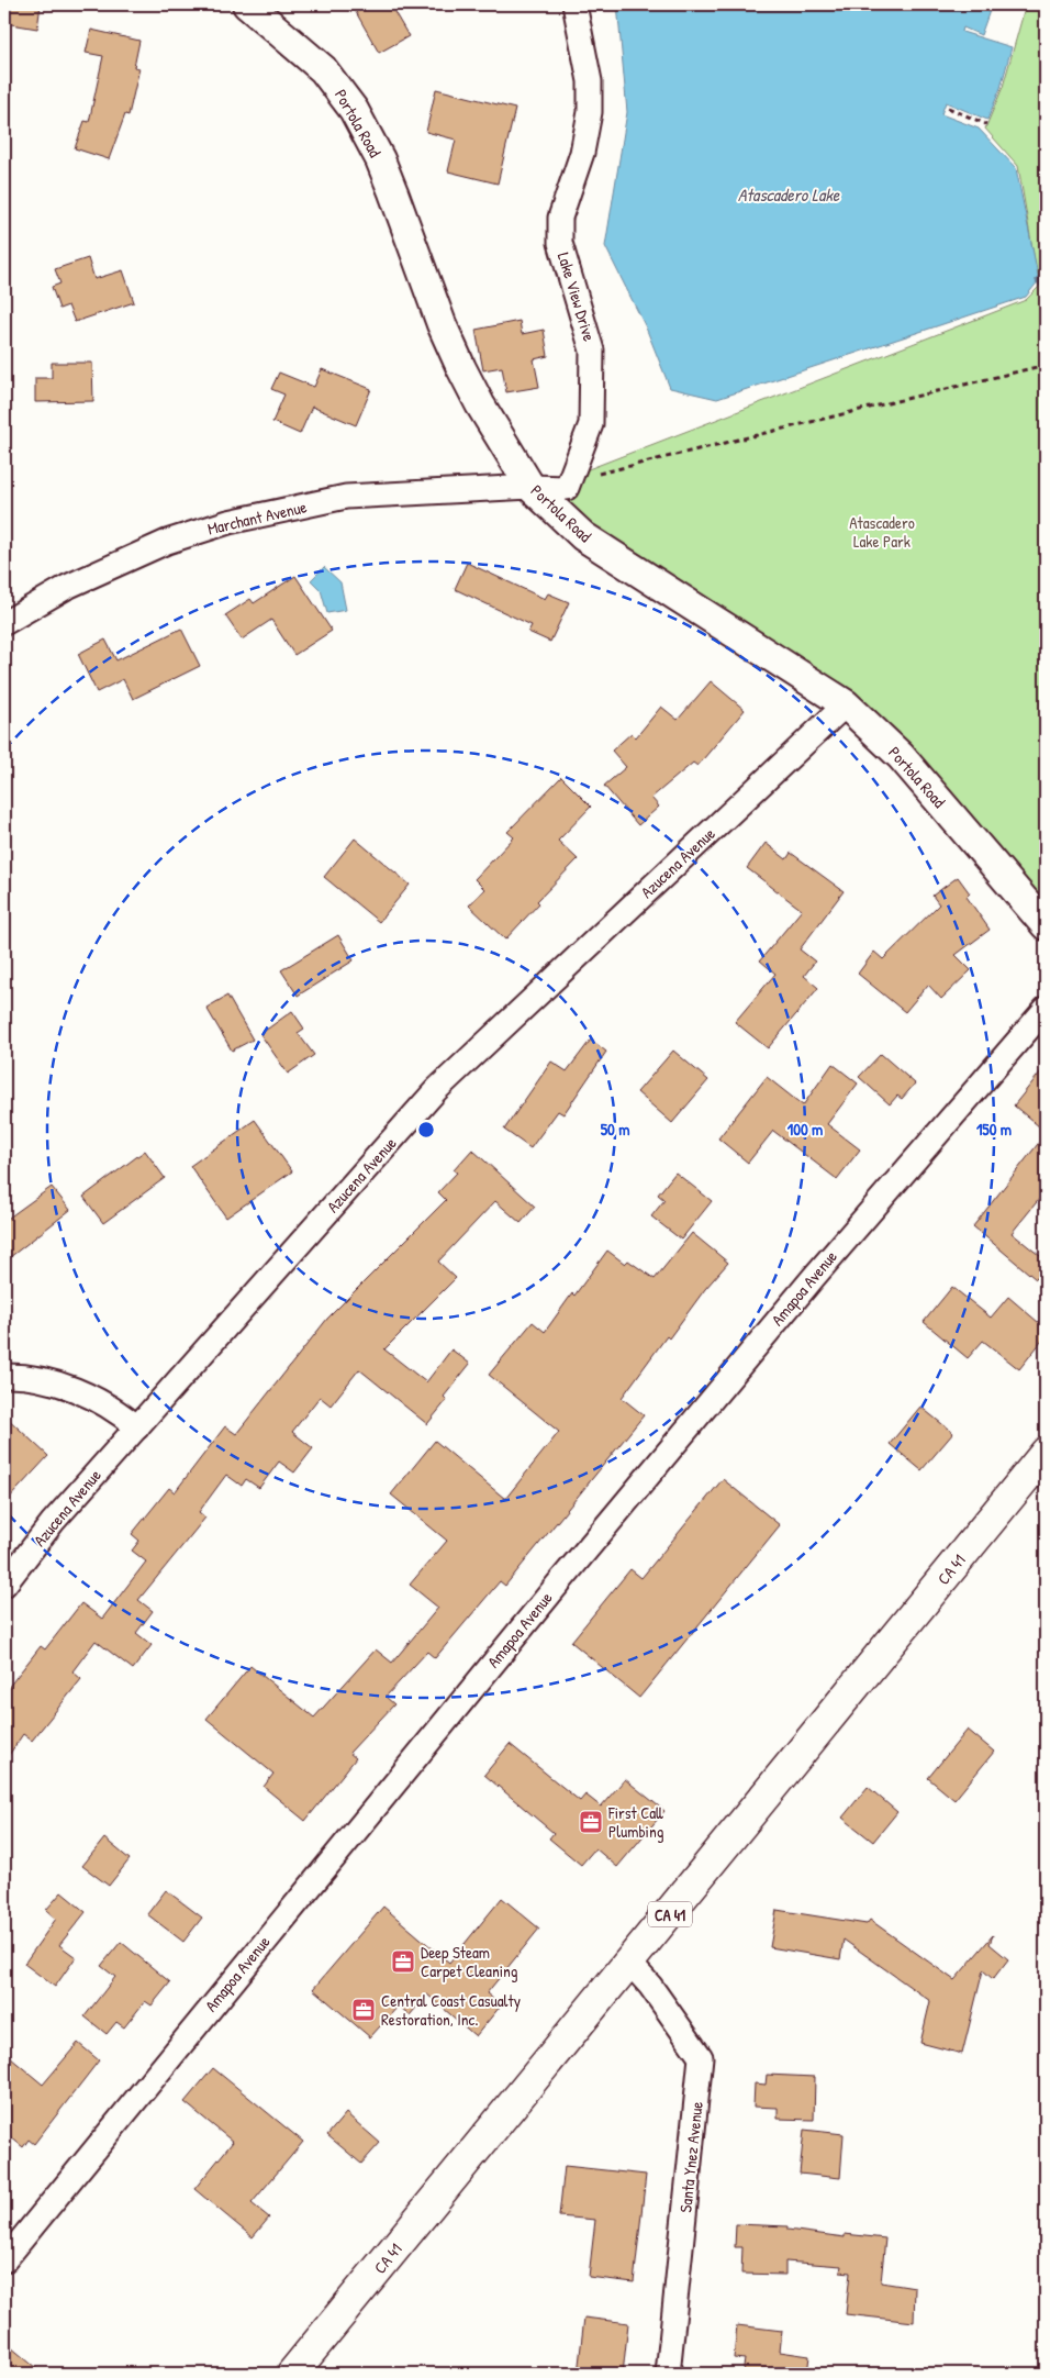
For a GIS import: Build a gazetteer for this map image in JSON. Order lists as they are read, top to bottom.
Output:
{
  "streets": {
    "main road": ["CA 41"],
    "street": [
      "Portola Road",
      "Lake View Drive",
      "Marchant Avenue",
      "Azucena Avenue",
      "Amapoa Avenue",
      "Santa Ynez Avenue"
    ]
  },
  "crossings": [
    ["Portola Road", "Lake View Drive"],
    ["Portola Road", "Marchant Avenue"],
    ["Portola Road", "Azucena Avenue"],
    ["Lake View Drive", "Marchant Avenue"],
    ["CA 41", "Santa Ynez Avenue"]
  ],
  "water": ["Atascadero Lake"],
  "parks": ["Atascadero Lake Park"],
  "places": {
    "office": ["First Call Plumbing", "Deep Steam Carpet Cleaning", "Central Coast Casualty Restoration, Inc."]
  },
  "rings": ["50 m", "100 m", "150 m"]
}
